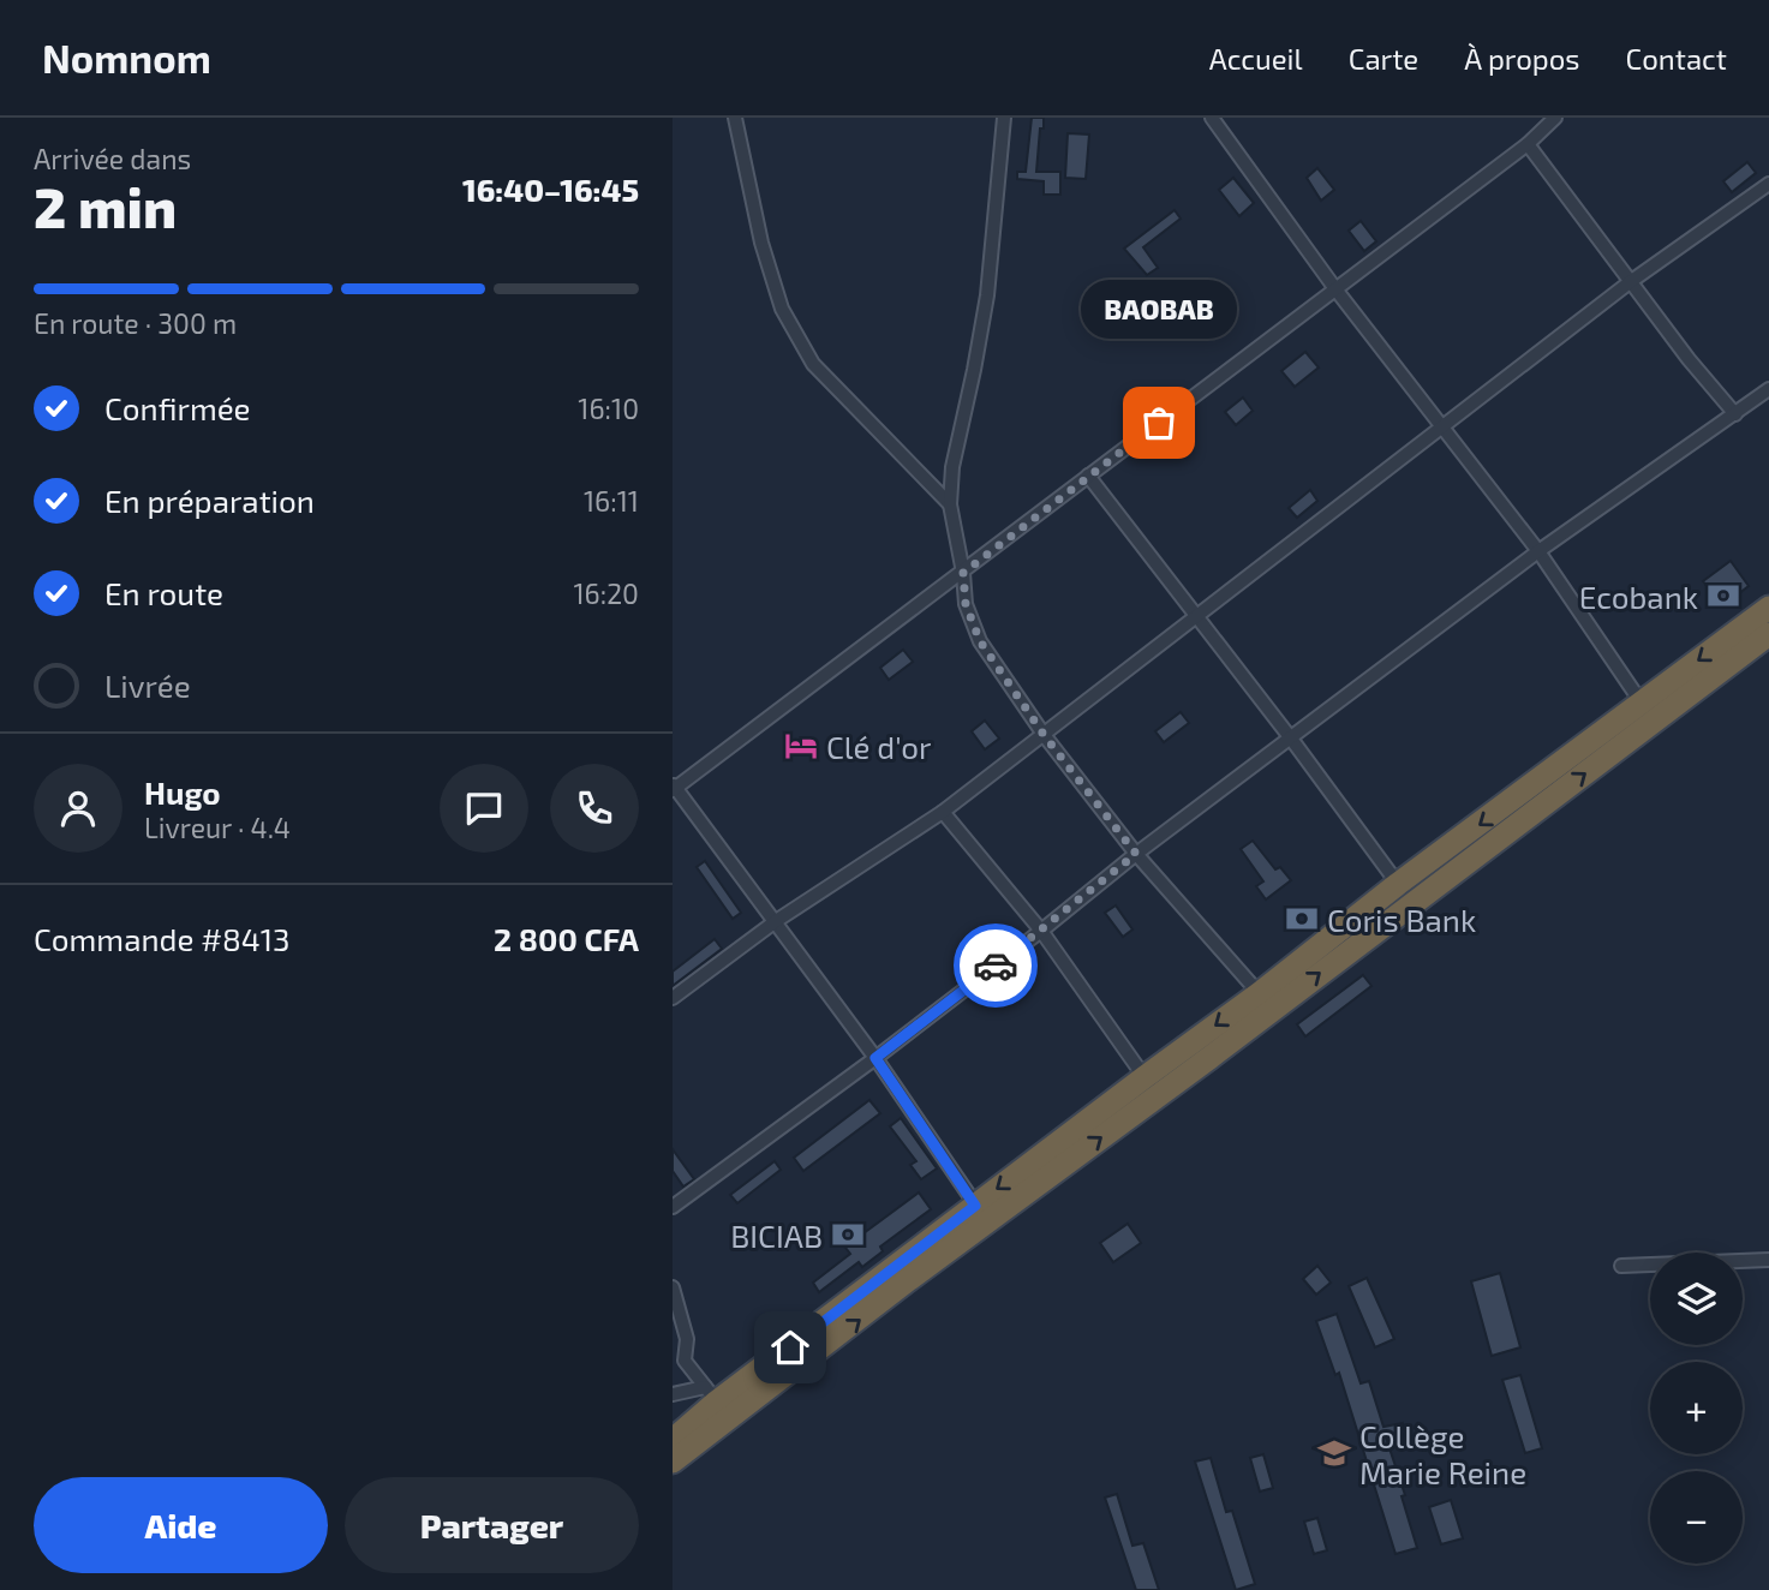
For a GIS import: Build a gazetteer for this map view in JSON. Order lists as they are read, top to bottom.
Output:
{
  "places": {
    "other": ["BAOBAB"],
    "bank": ["Ecobank", "Coris Bank", "BICIAB"],
    "hotel": ["Clé d'or"],
    "school or university": ["Collège Marie Reine"]
  },
  "page": {
    "header": "Nomnom",
    "nav": [
      "Accueil",
      "Carte",
      "À propos",
      "Contact"
    ],
    "heading": ["2 min", "Arrivée dans", "16:40–16:45"],
    "panel": [
      "Hugo",
      "Livreur · 4.4",
      "Commande #8413",
      "2 800 CFA"
    ],
    "bar": "En route · 300 m",
    "bubble": "BAOBAB",
    "list": [
      ["Confirmée", "16:10"],
      ["En préparation", "16:11"],
      ["En route", "16:20"],
      "Livrée"
    ],
    "map_buttons": ["+", "−"],
    "buttons": ["Aide", "Partager"]
  }
}
